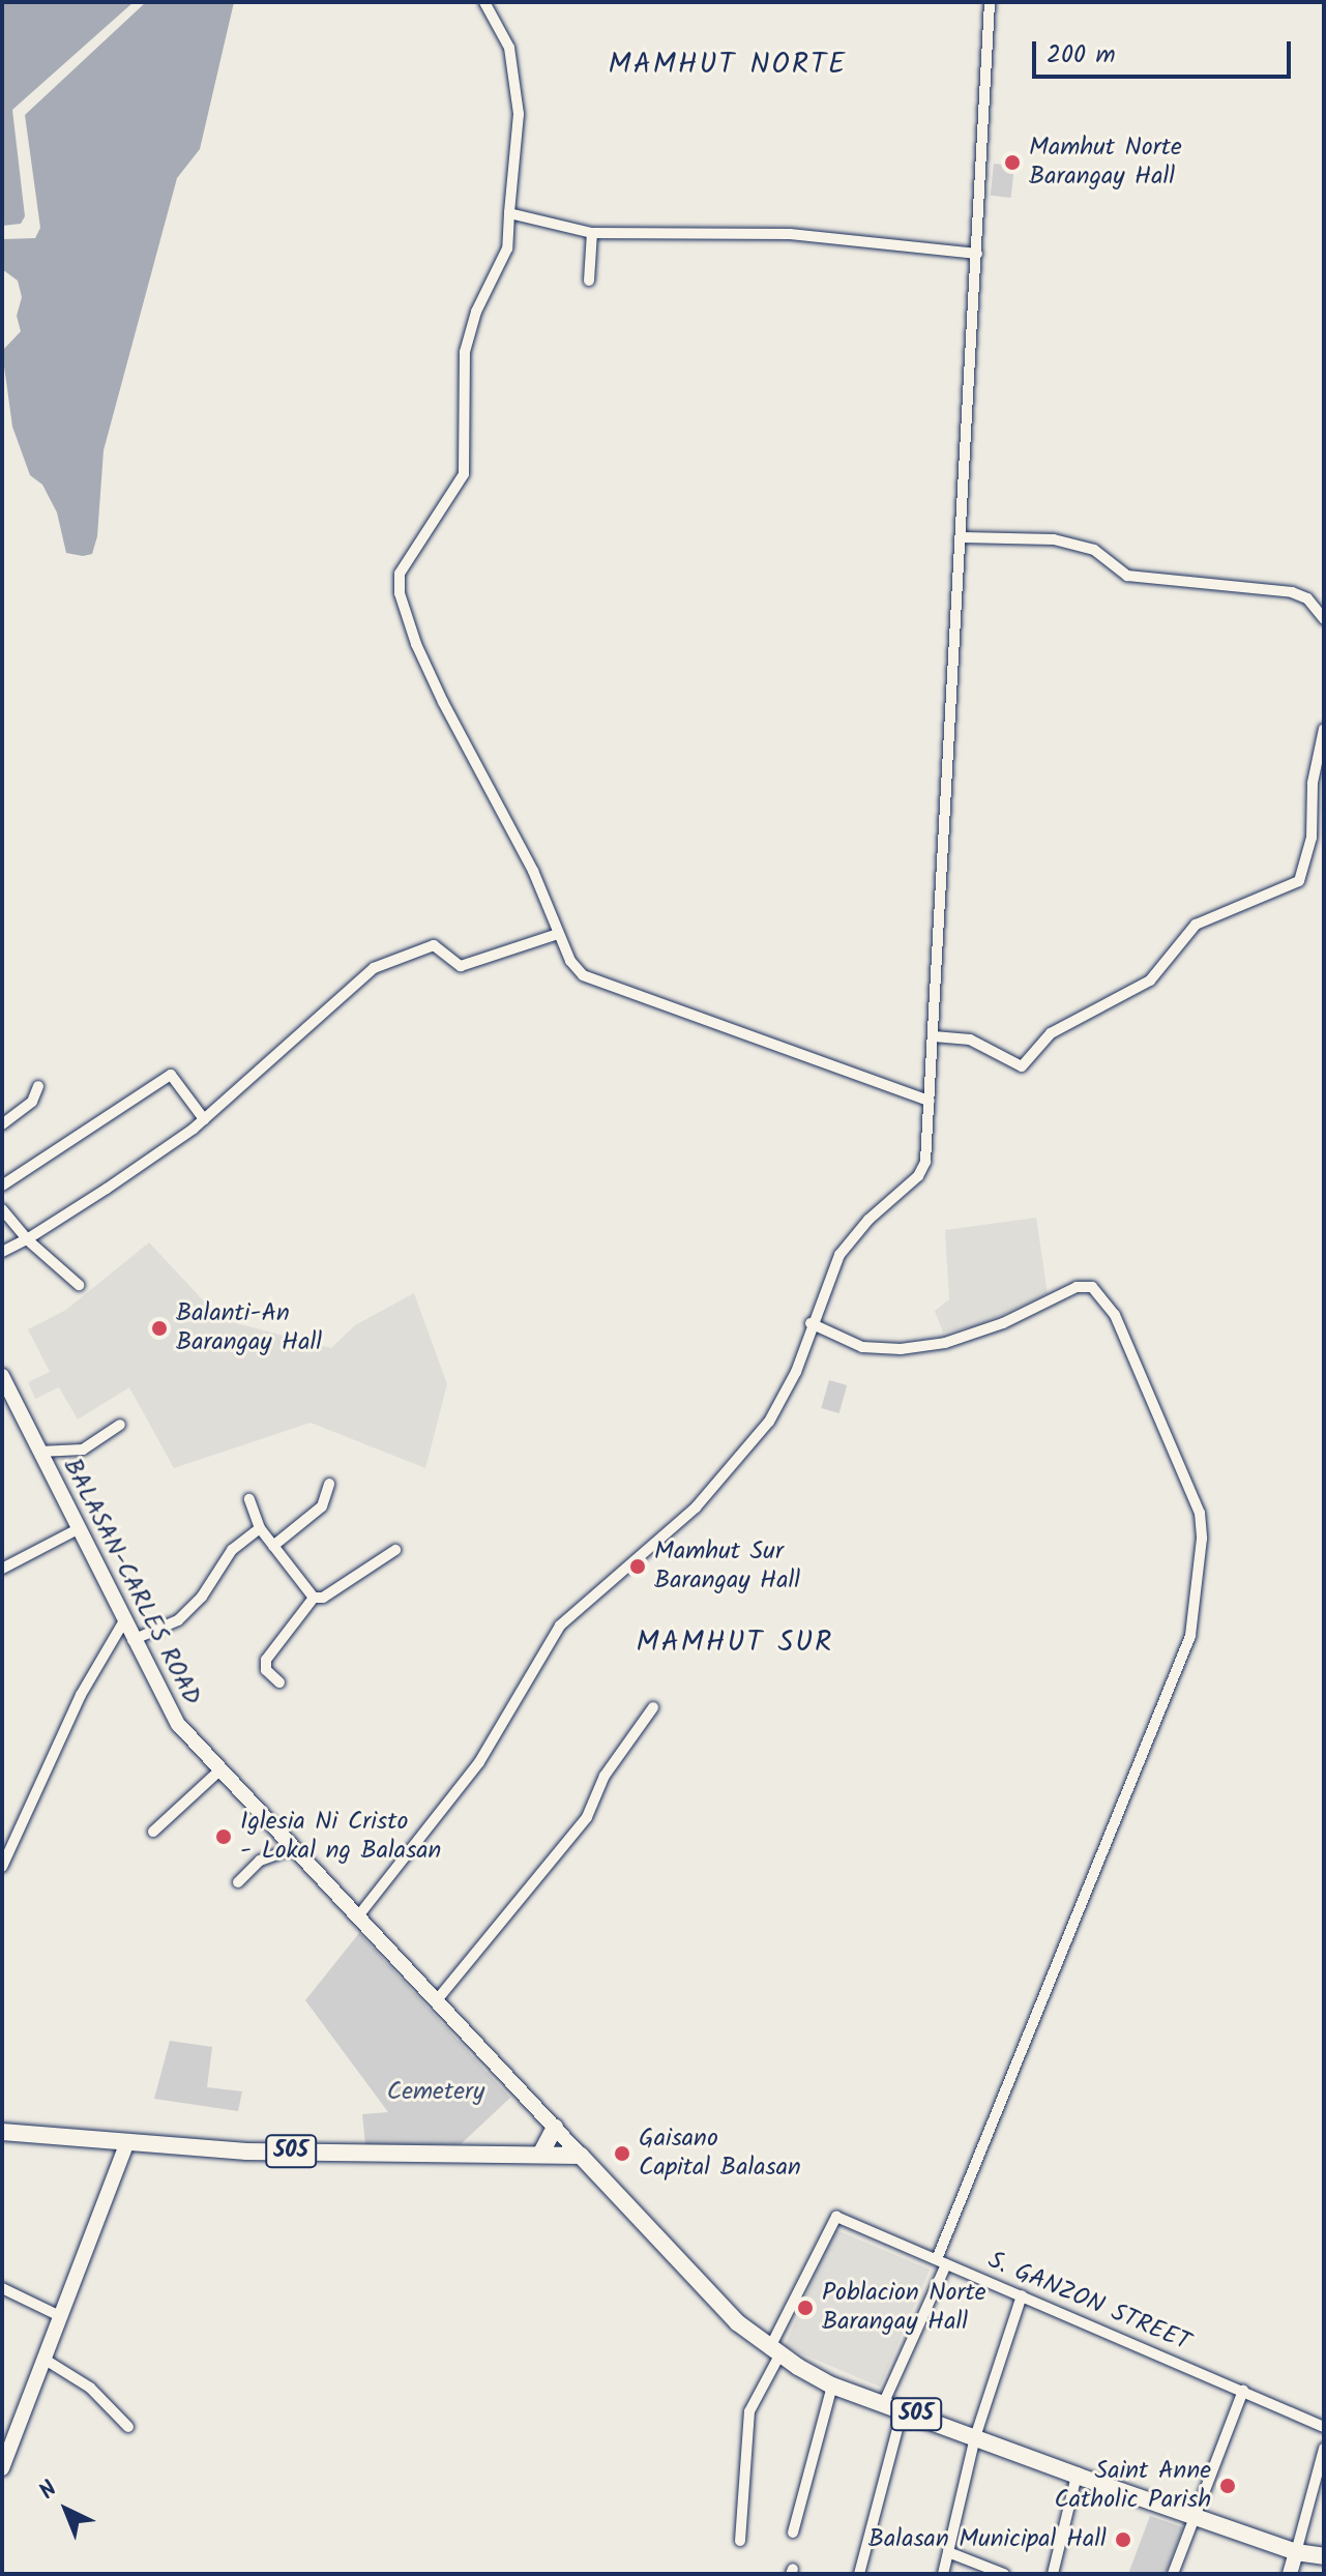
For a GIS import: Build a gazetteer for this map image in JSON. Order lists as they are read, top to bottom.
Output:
{
  "streets": {
    "main road": ["BALASAN-CARLES ROAD", "505"],
    "street": ["S. GANZON STREET"]
  },
  "crossings": [
    ["BALASAN-CARLES ROAD", "505"],
    ["505", "S. GANZON STREET"]
  ],
  "districts": ["MAMHUT NORTE", "MAMHUT SUR"],
  "parks": ["Cemetery"],
  "places": [
    "Mamhut Norte Barangay Hall",
    "Balanti-An Barangay Hall",
    "Mamhut Sur Barangay Hall",
    "Iglesia Ni Cristo - Lokal ng Balasan",
    "Gaisano Capital Balasan",
    "Poblacion Norte Barangay Hall",
    "Saint Anne Catholic Parish",
    "Balasan Municipal Hall"
  ],
  "scale_bar": "200 m",
  "north": "top left"
}
